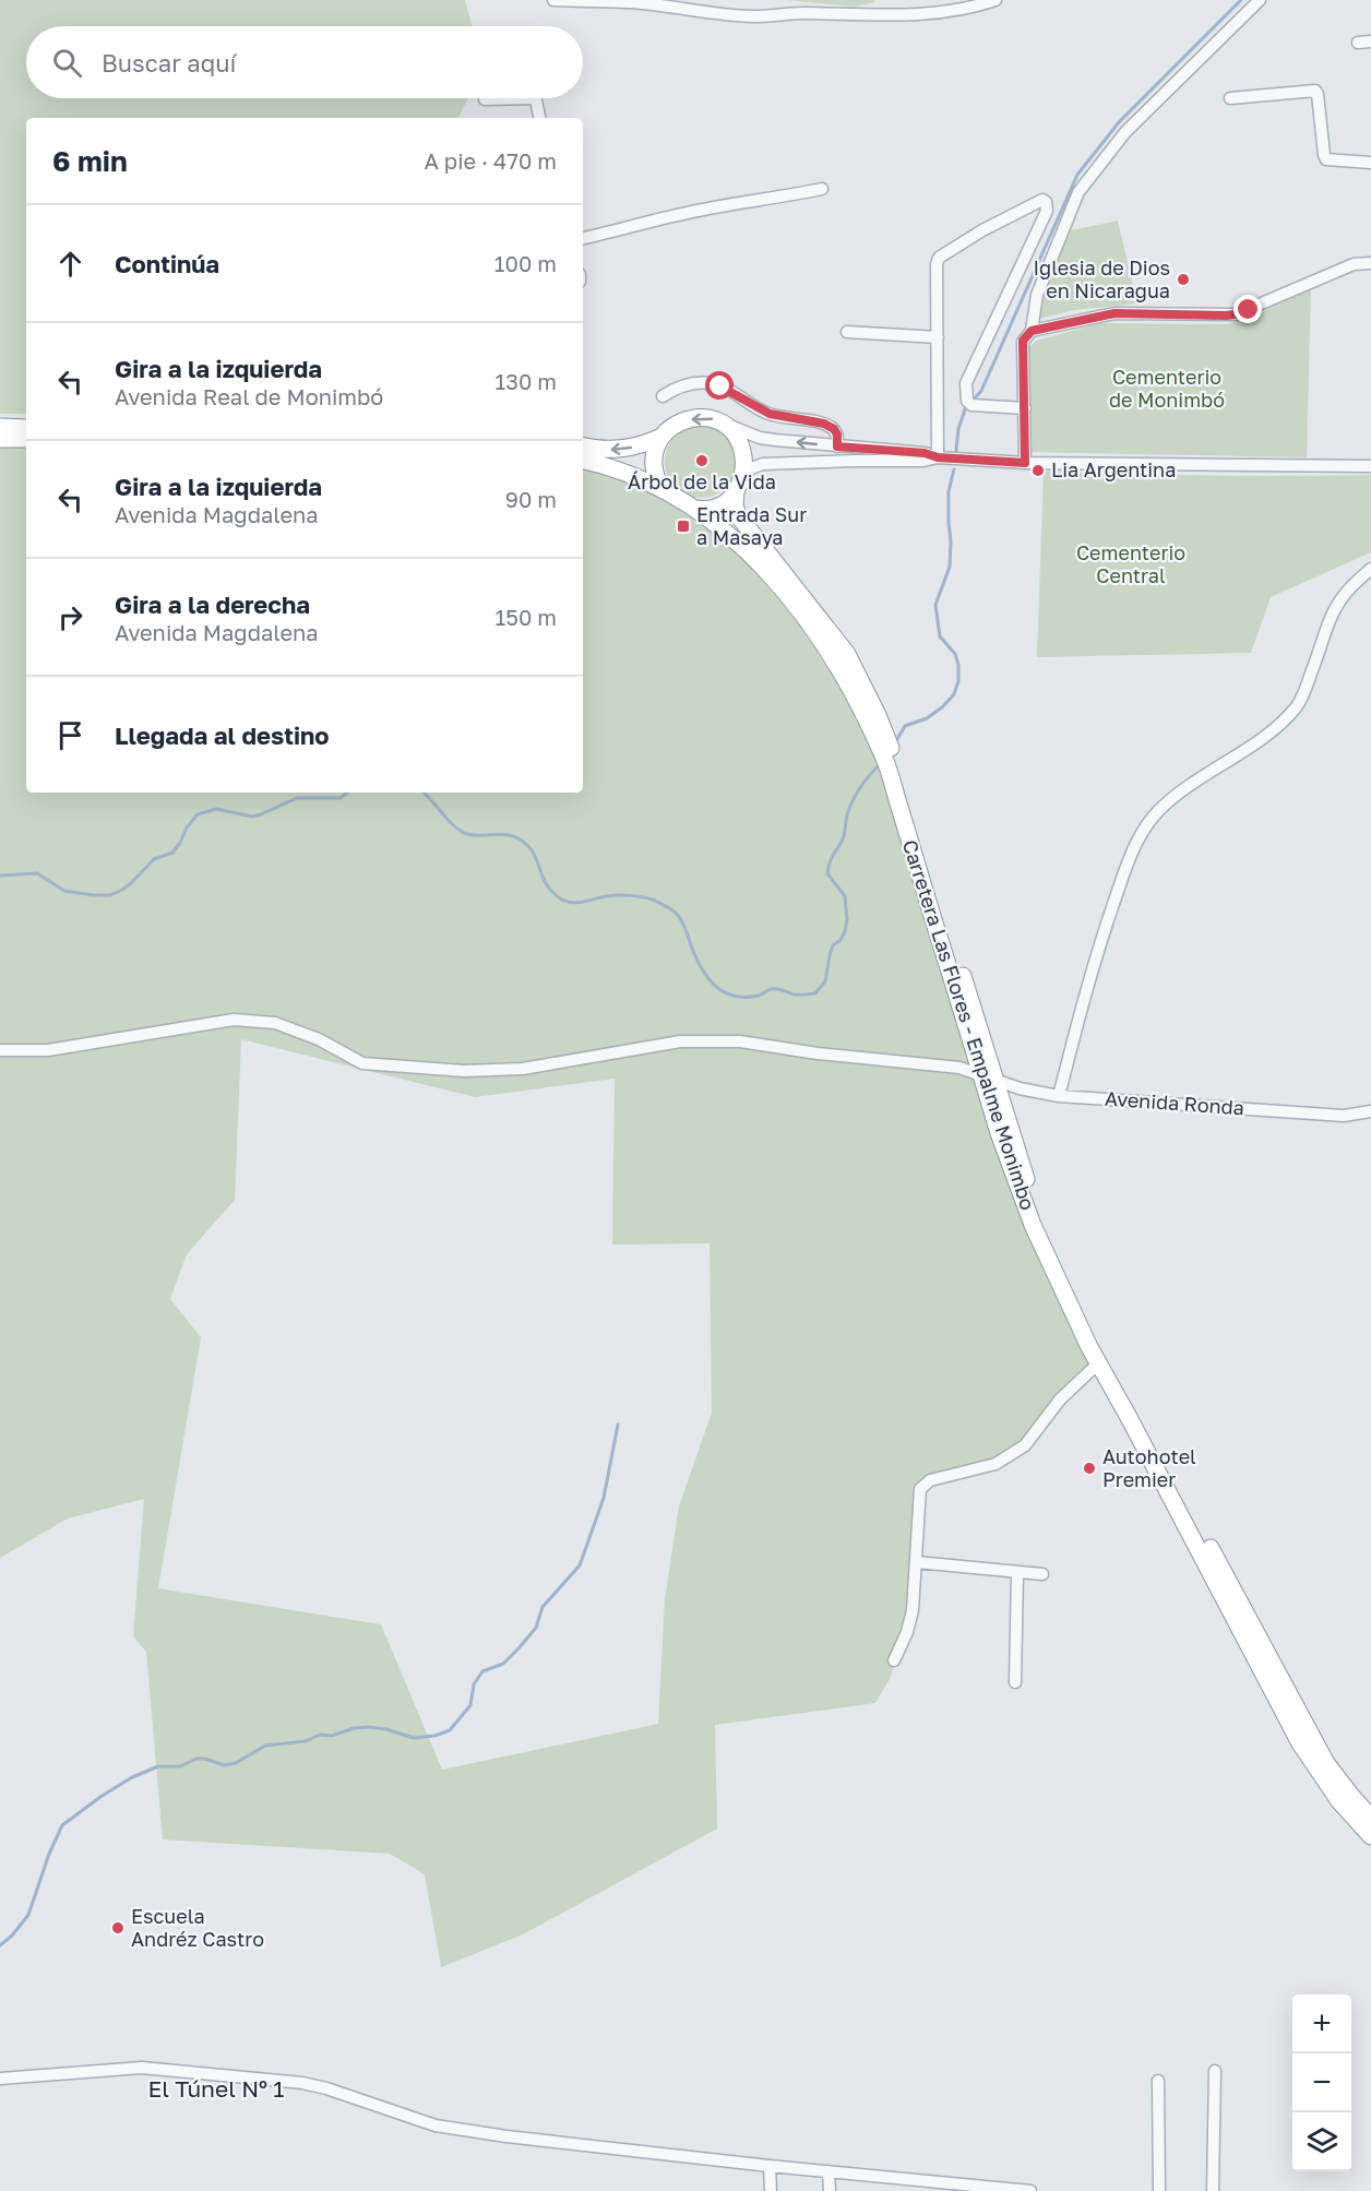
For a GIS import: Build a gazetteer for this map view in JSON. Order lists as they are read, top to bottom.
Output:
{
  "streets": {
    "highway": ["Carretera Las Flores - Empalme Monimbo"],
    "street": ["Avenida Ronda"]
  },
  "crossings": [
    ["Carretera Las Flores - Empalme Monimbo", "Avenida Ronda"]
  ],
  "districts": ["El Túnel Nº 1"],
  "parks": ["Cementerio de Monimbó", "Cementerio Central"],
  "places": {
    "other": [
      "Iglesia de Dios en Nicaragua",
      "Árbol de la Vida",
      "Lia Argentina",
      "Autohotel Premier",
      "Escuela Andréz Castro"
    ],
    "transit": ["Entrada Sur a Masaya"]
  },
  "page": {
    "search": "Buscar aquí",
    "heading": ["6 min", "A pie · 470 m"],
    "list": [
      ["Continúa", "100 m"],
      ["Gira a la izquierda", "Avenida Real de Monimbó", "130 m"],
      ["Gira a la izquierda", "Avenida Magdalena", "90 m"],
      ["Gira a la derecha", "Avenida Magdalena", "150 m"],
      "Llegada al destino"
    ],
    "map_buttons": ["+", "−"]
  }
}
